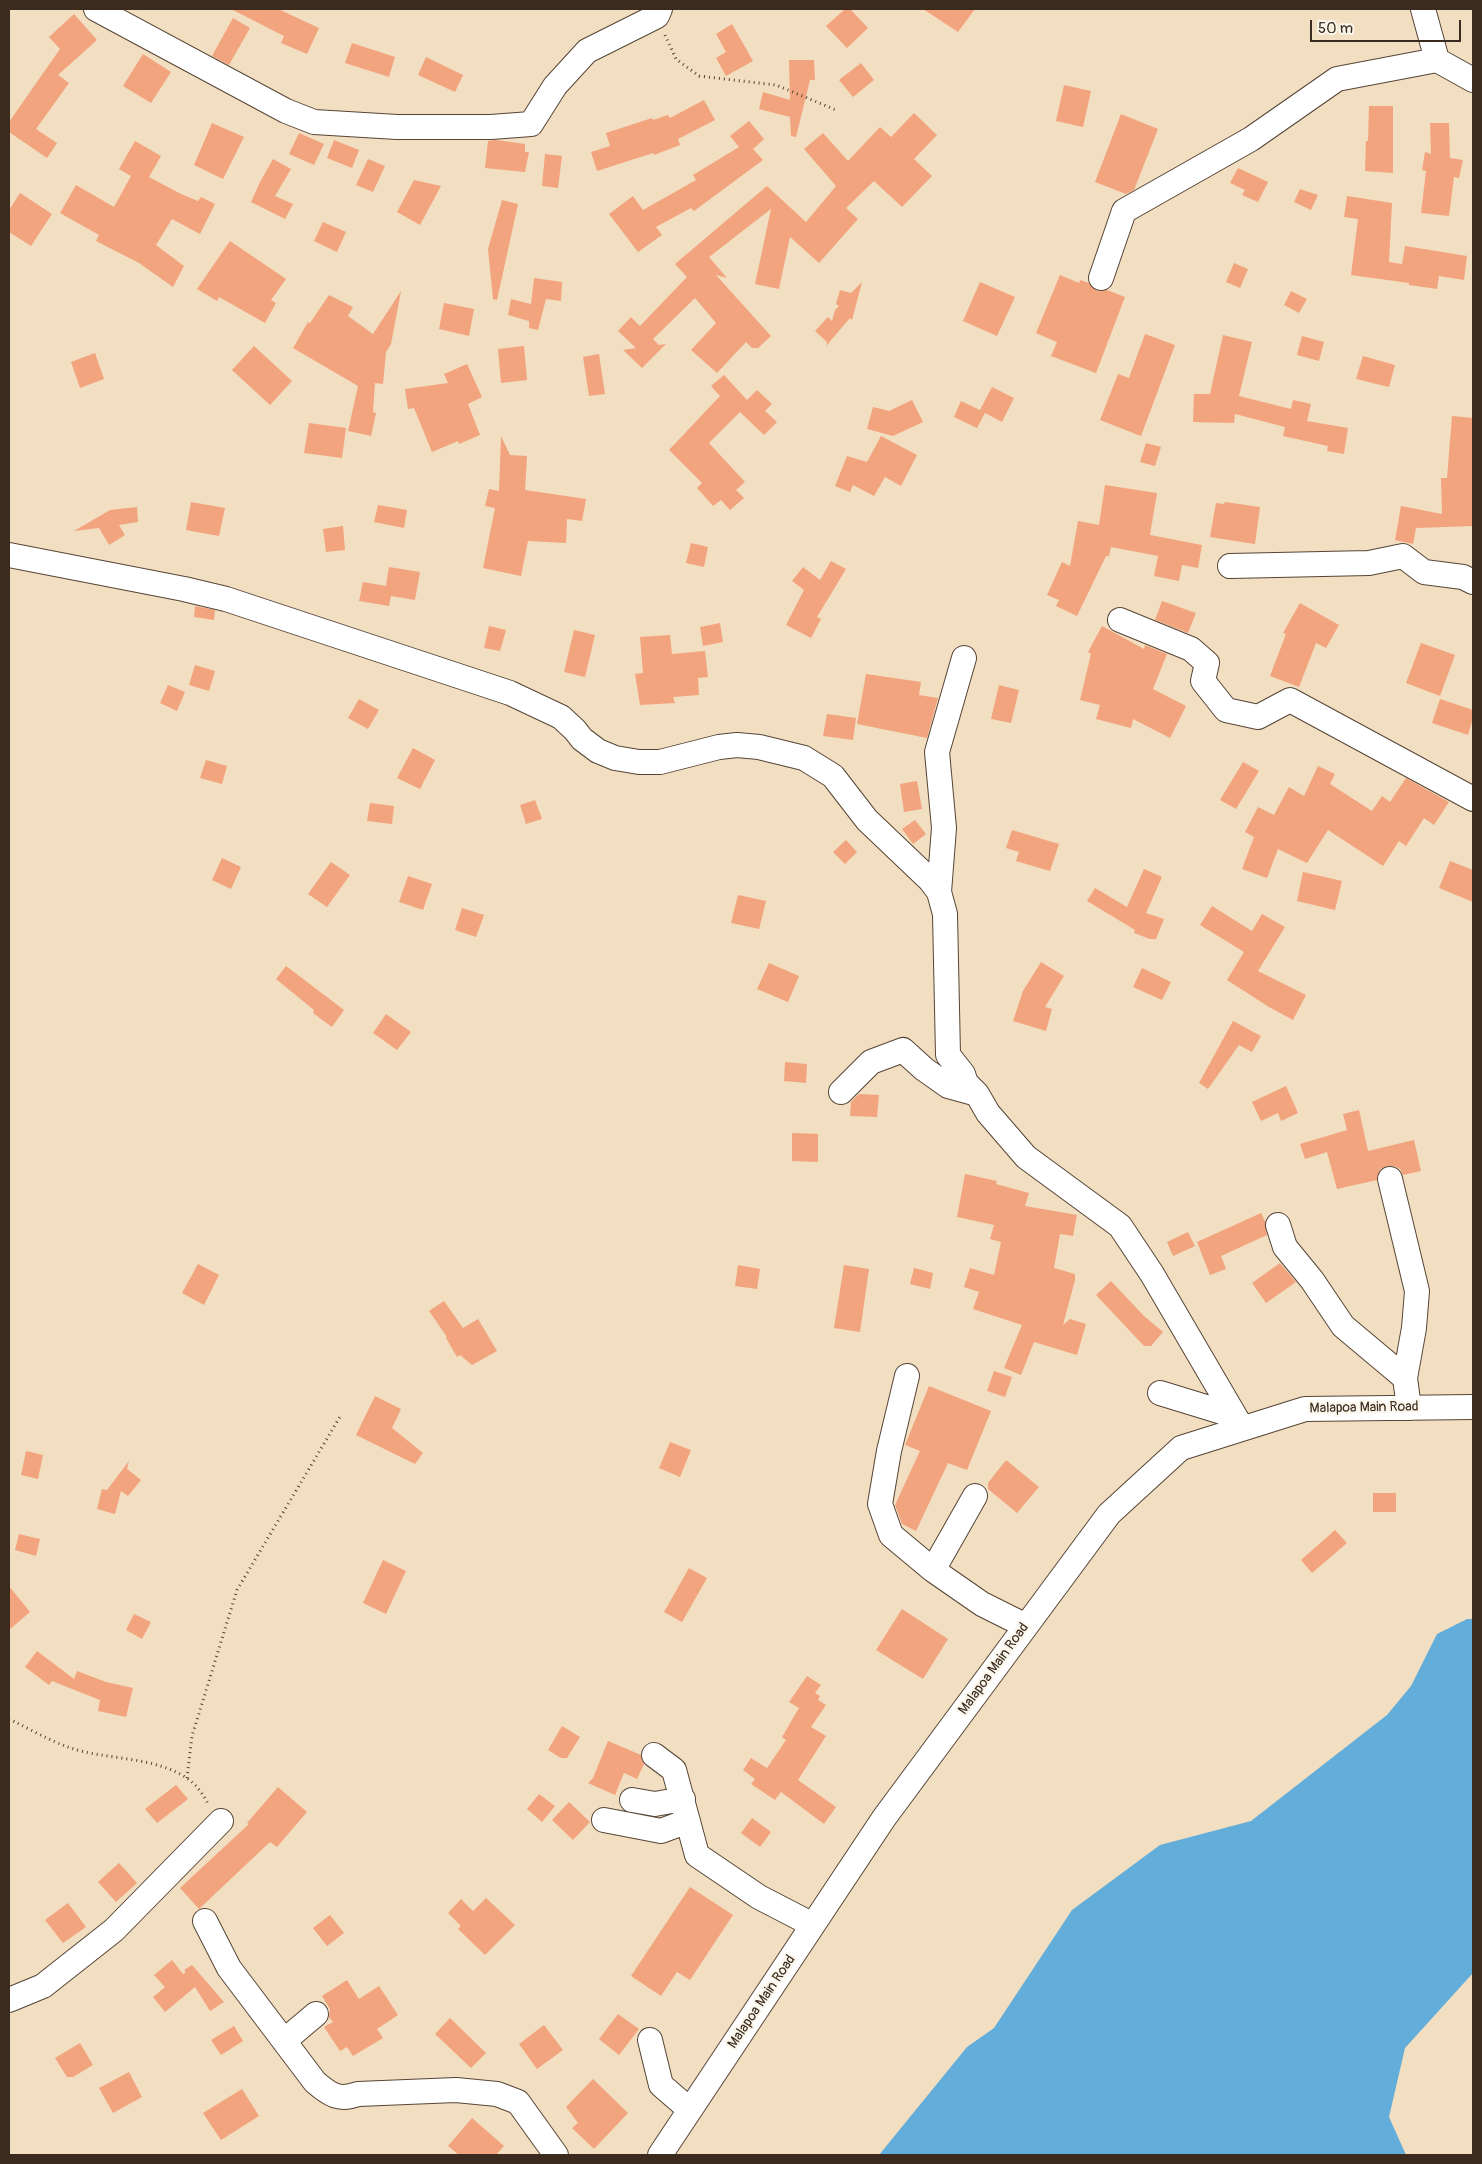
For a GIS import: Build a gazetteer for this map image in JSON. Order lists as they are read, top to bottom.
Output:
{
  "streets": {
    "street": ["Malapoa Main Road"]
  },
  "scale_bar": "50 m"
}
